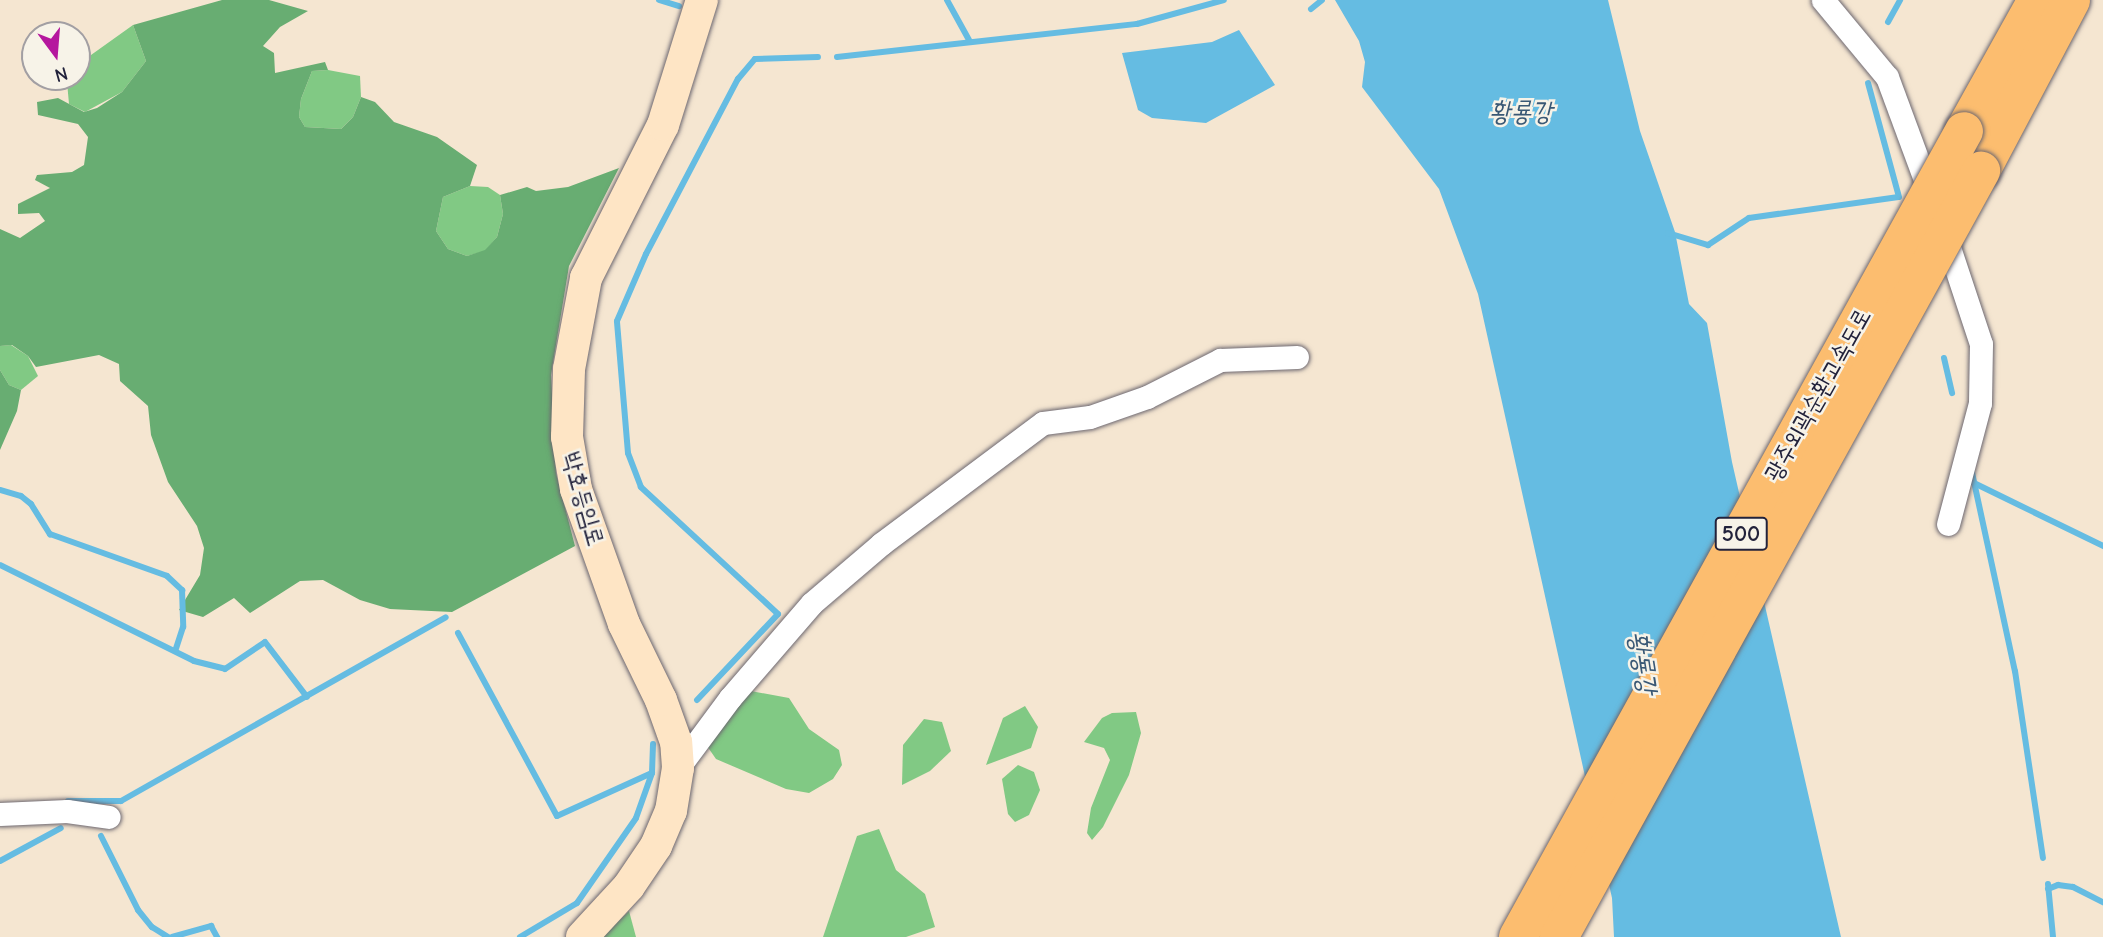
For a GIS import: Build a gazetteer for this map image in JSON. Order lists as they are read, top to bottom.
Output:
{
  "streets": {
    "highway": ["광주외곽순환고속도로", "500"],
    "street": ["박호등임로"]
  },
  "water": ["황룡강"],
  "north": "bottom"
}
